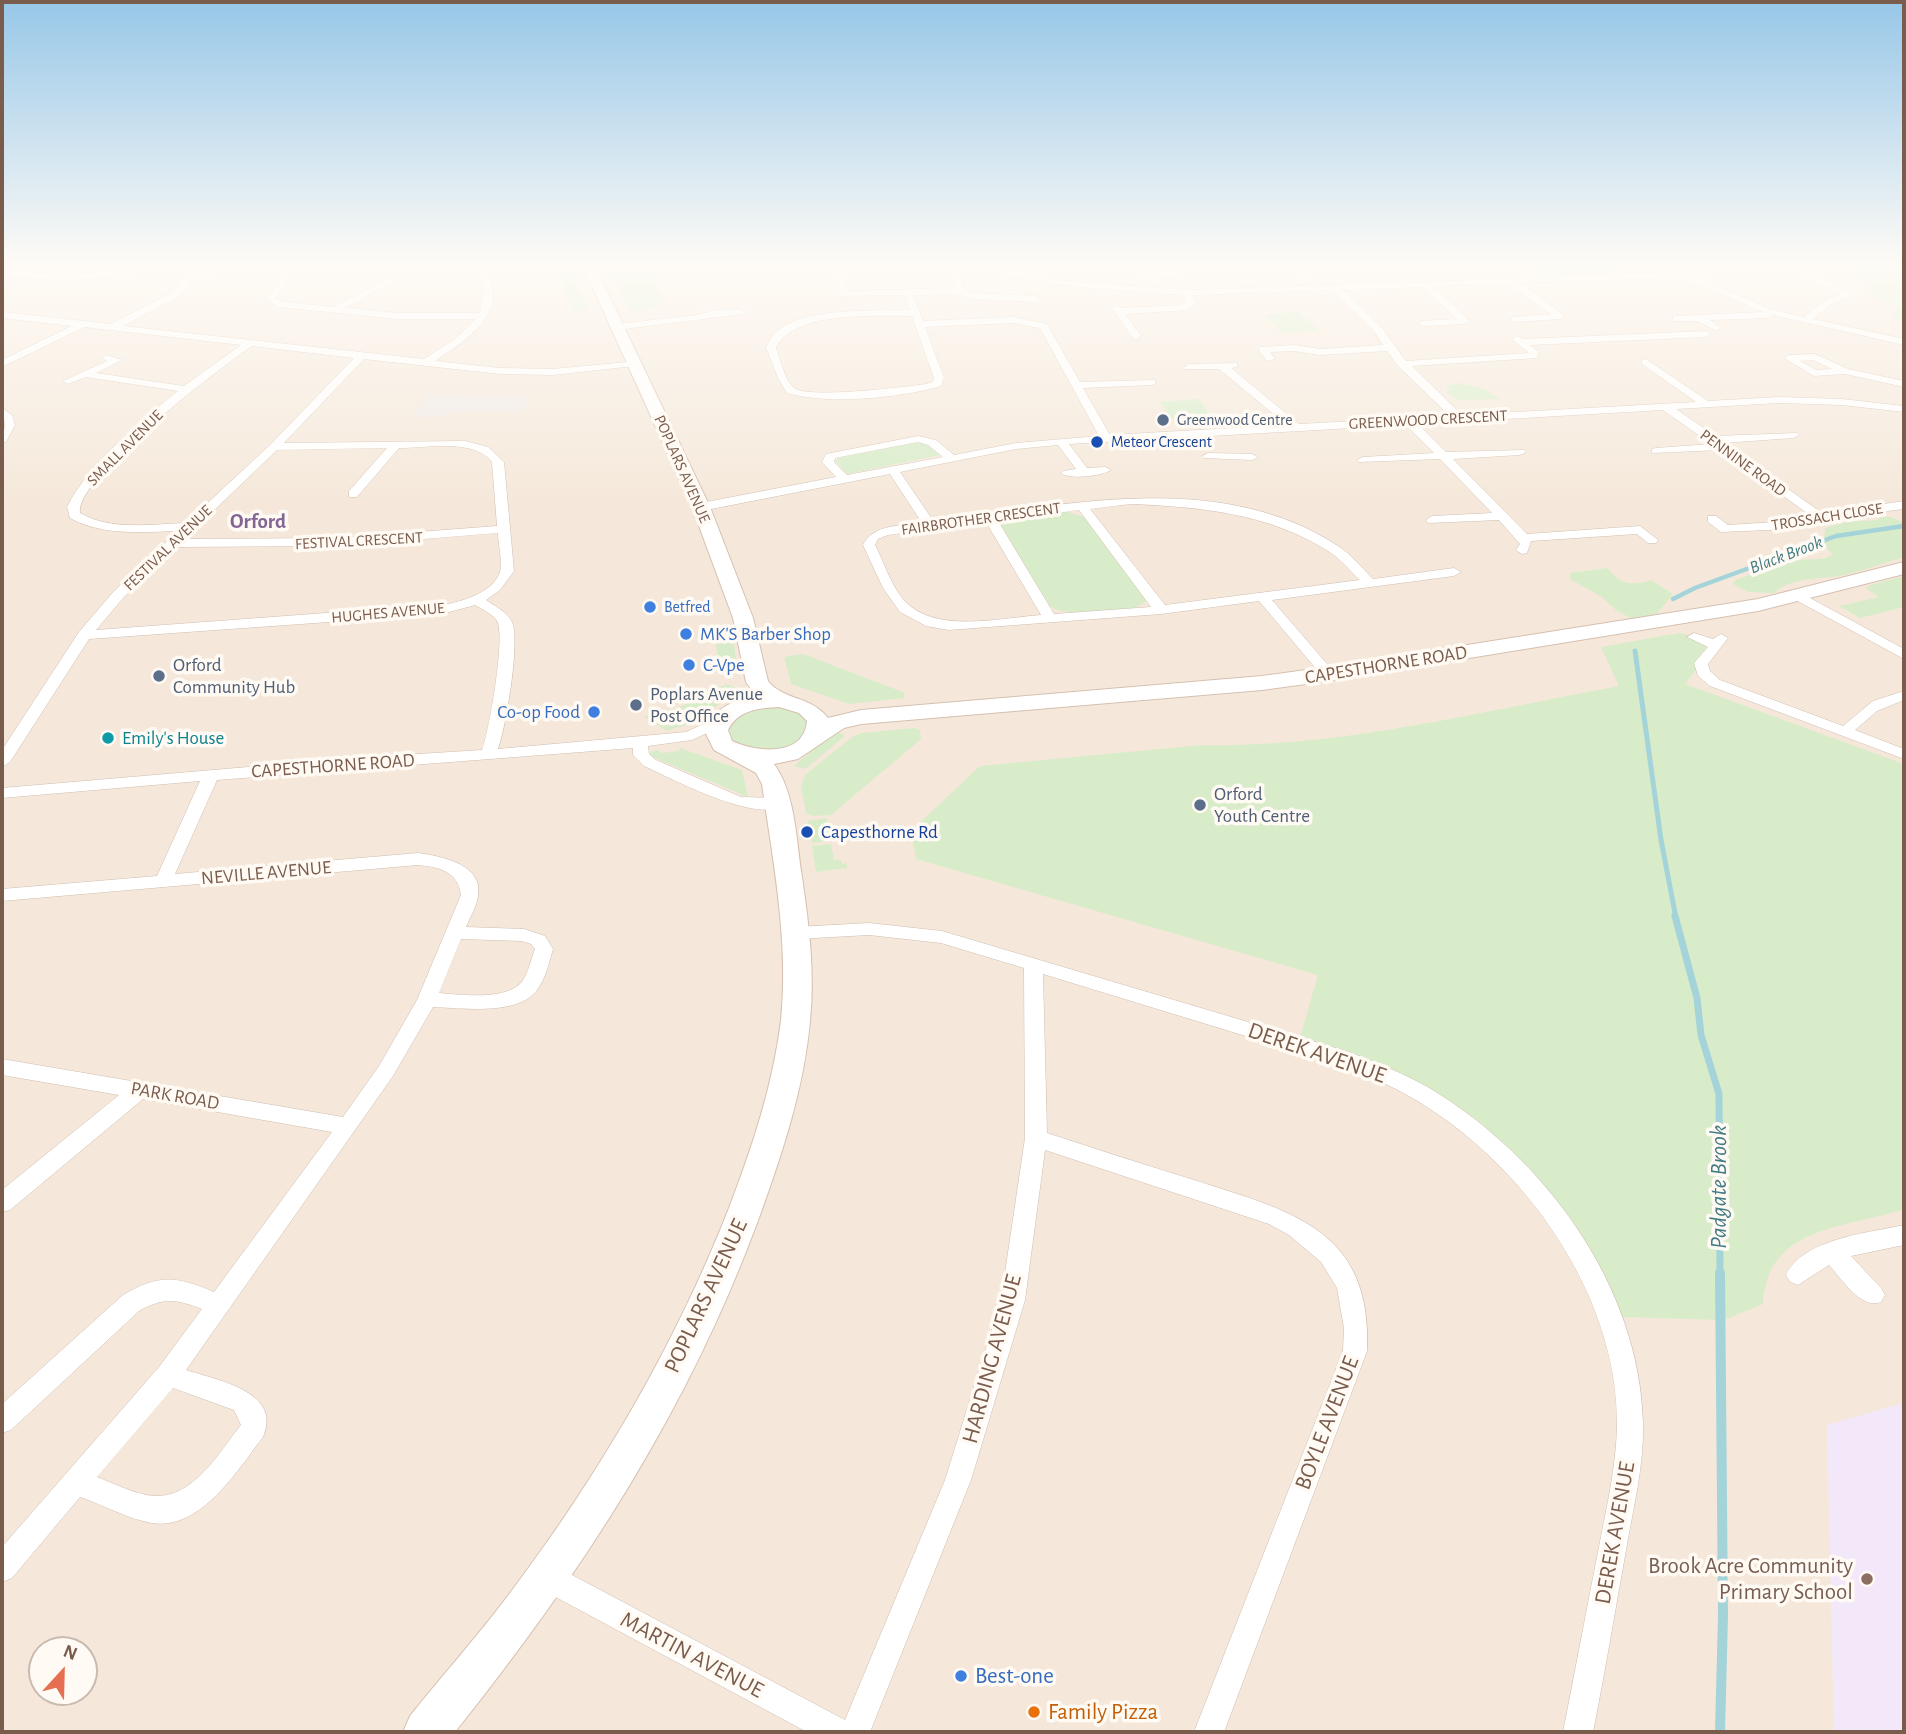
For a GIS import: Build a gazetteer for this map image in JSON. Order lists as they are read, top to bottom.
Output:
{
  "streets": {
    "street": [
      "GREENWOOD CRESCENT",
      "SMALL AVENUE",
      "PENNINE ROAD",
      "POPLARS AVENUE",
      "TROSSACH CLOSE",
      "FAIRBROTHER CRESCENT",
      "FESTIVAL CRESCENT",
      "FESTIVAL AVENUE",
      "HUGHES AVENUE",
      "CAPESTHORNE ROAD",
      "NEVILLE AVENUE",
      "DEREK AVENUE",
      "PARK ROAD",
      "HARDING AVENUE",
      "BOYLE AVENUE",
      "MARTIN AVENUE"
    ]
  },
  "crossings": [
    ["GREENWOOD CRESCENT", "PENNINE ROAD"],
    ["GREENWOOD CRESCENT", "POPLARS AVENUE"],
    ["SMALL AVENUE", "FESTIVAL AVENUE"],
    ["PENNINE ROAD", "TROSSACH CLOSE"],
    ["POPLARS AVENUE", "DEREK AVENUE"],
    ["POPLARS AVENUE", "MARTIN AVENUE"],
    ["FESTIVAL CRESCENT", "FESTIVAL AVENUE"],
    ["FESTIVAL CRESCENT", "HUGHES AVENUE"],
    ["FESTIVAL AVENUE", "HUGHES AVENUE"],
    ["NEVILLE AVENUE", "PARK ROAD"],
    ["DEREK AVENUE", "HARDING AVENUE"],
    ["HARDING AVENUE", "BOYLE AVENUE"]
  ],
  "districts": ["Orford"],
  "water": ["Black Brook", "Padgate Brook"],
  "places": [
    "Greenwood Centre",
    "Meteor Crescent",
    "Betfred",
    "MK'S Barber Shop",
    "C-Vpe",
    "Orford Community Hub",
    "Poplars Avenue Post Office",
    "Co-op Food",
    "Emily's House",
    "Orford Youth Centre",
    "Capesthorne Rd",
    "Brook Acre Community Primary School",
    "Best-one",
    "Family Pizza"
  ],
  "north": "top"
}
